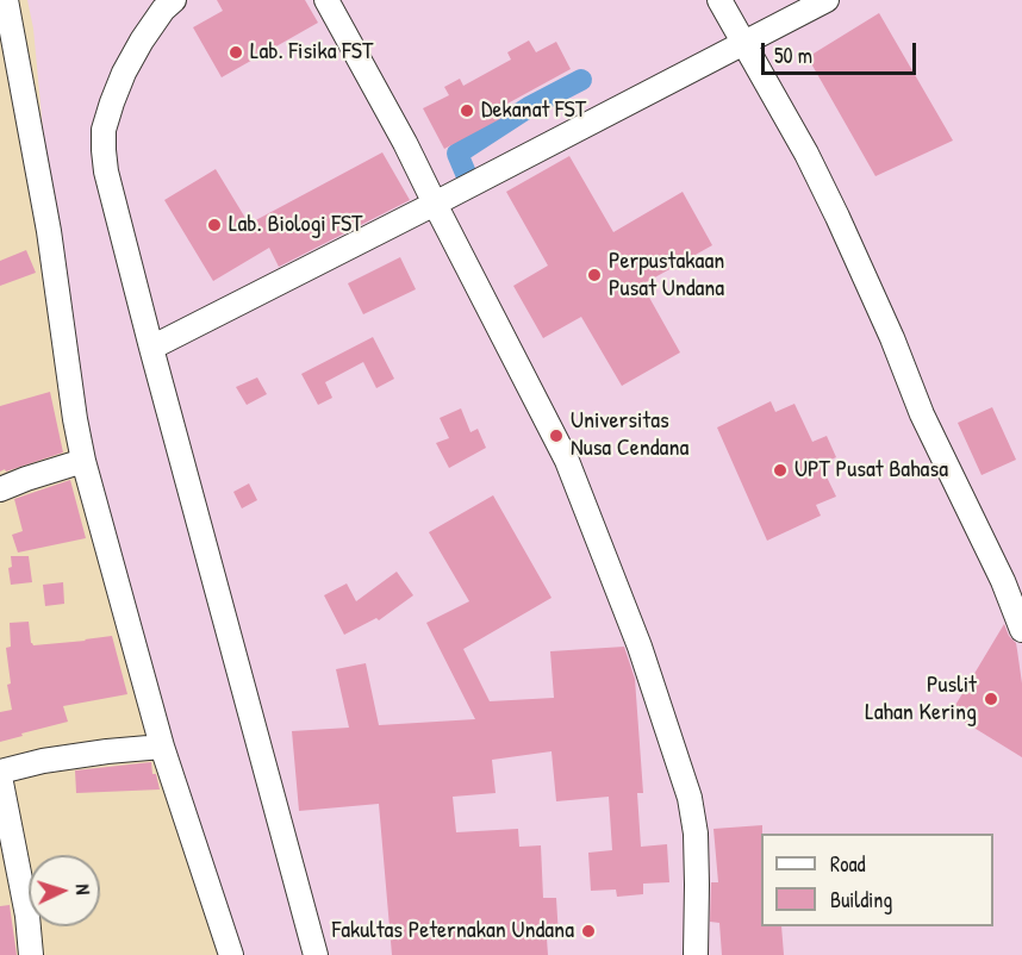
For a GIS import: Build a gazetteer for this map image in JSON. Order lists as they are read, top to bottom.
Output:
{
  "places": [
    "Lab. Fisika FST",
    "Dekanat FST",
    "Lab. Biologi FST",
    "Perpustakaan Pusat Undana",
    "Universitas Nusa Cendana",
    "UPT Pusat Bahasa",
    "Puslit Lahan Kering",
    "Fakultas Peternakan Undana"
  ],
  "legend": ["Road", "Building"],
  "scale_bar": "50 m",
  "north": "right"
}
